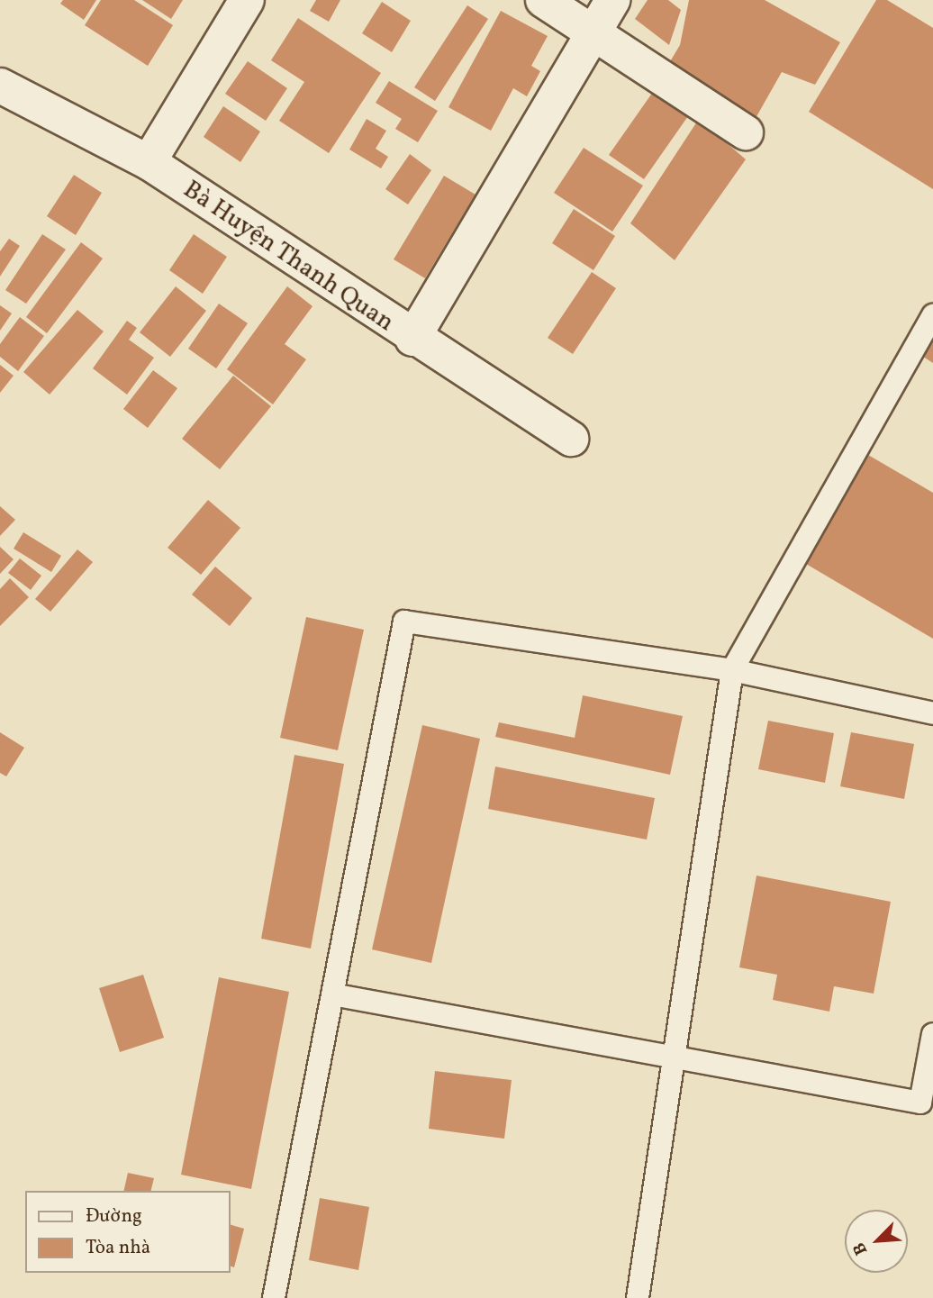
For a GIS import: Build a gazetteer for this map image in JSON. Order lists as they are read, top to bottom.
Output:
{
  "streets": {
    "street": ["Bà Huyện Thanh Quan"]
  },
  "legend": ["Đường", "Tòa nhà"],
  "north": "bottom left"
}
